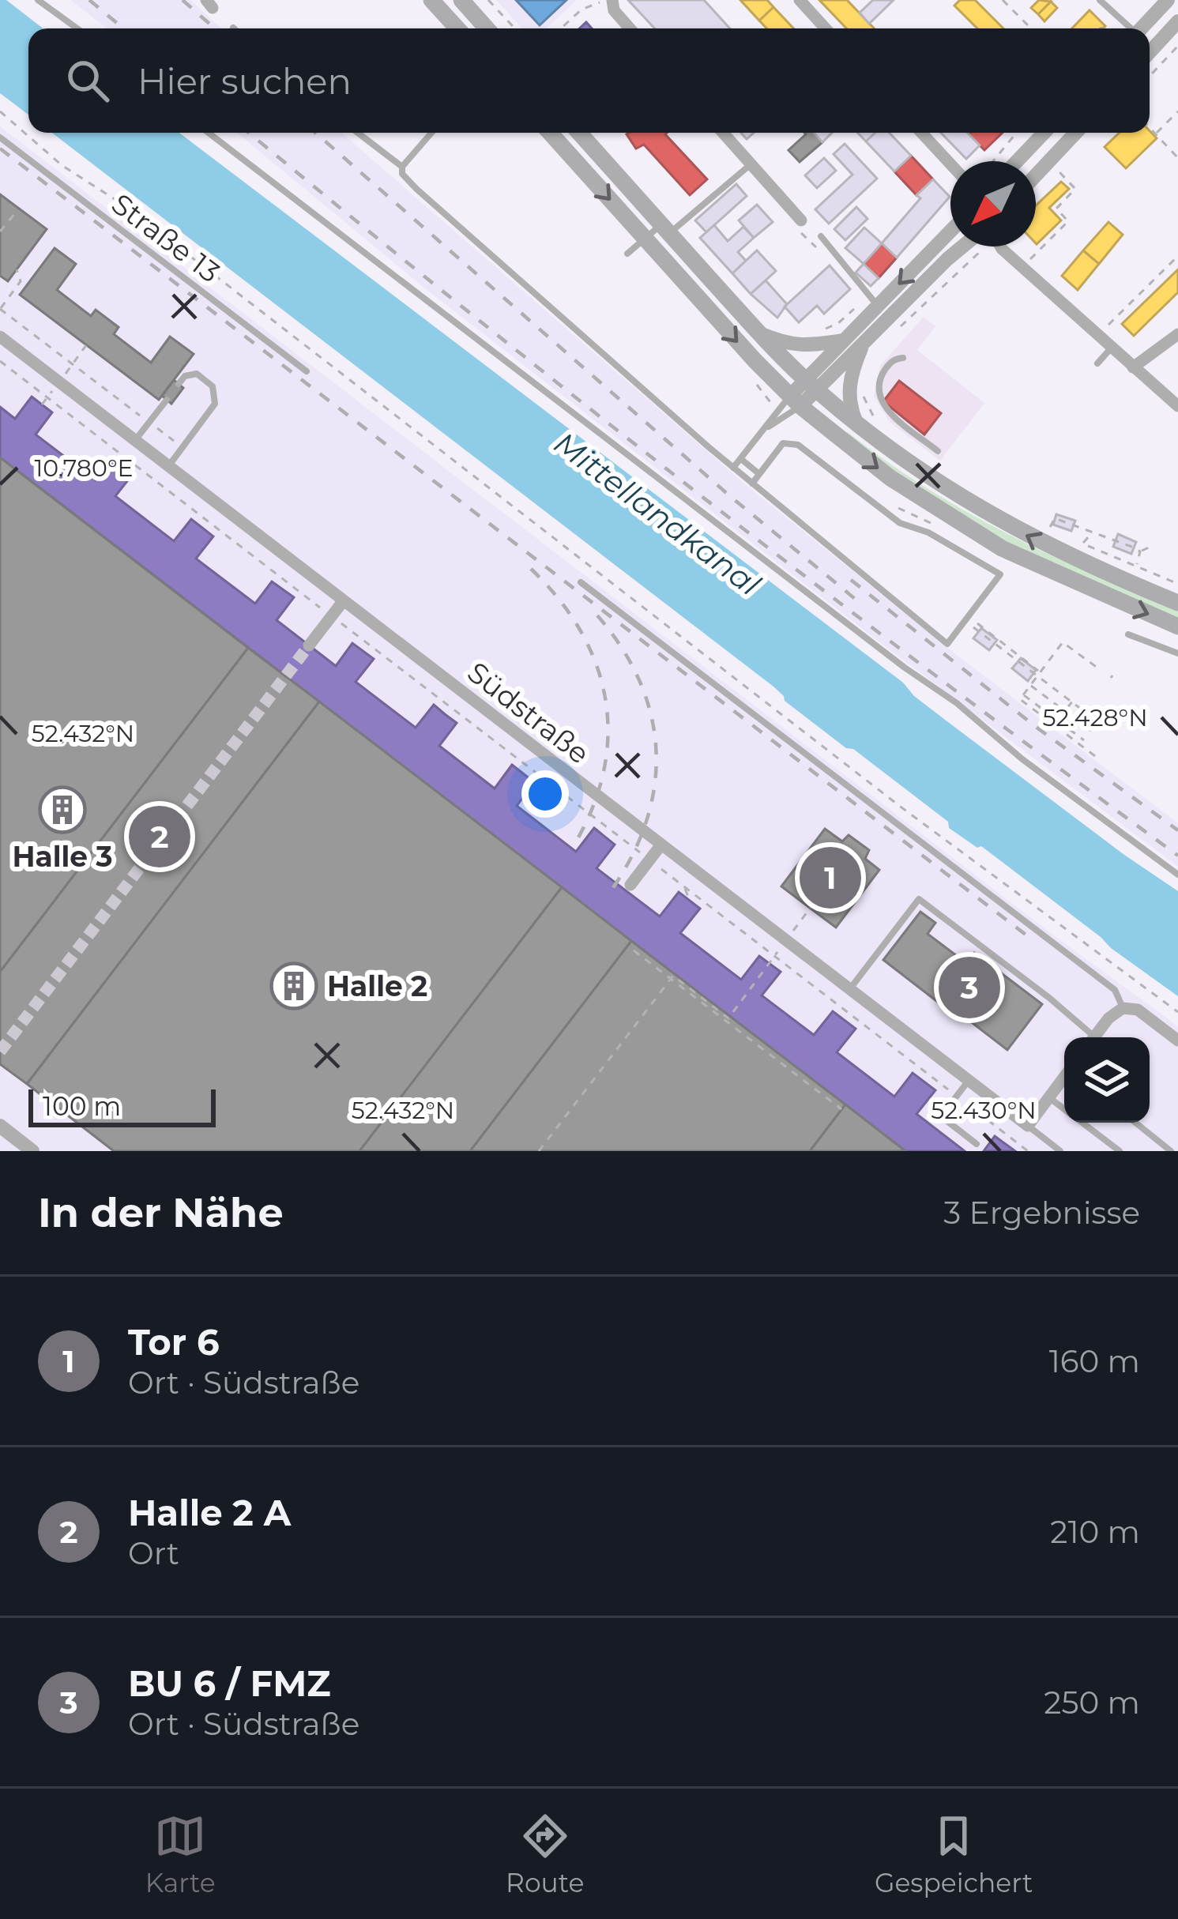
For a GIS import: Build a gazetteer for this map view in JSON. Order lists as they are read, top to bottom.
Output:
{
  "streets": {
    "street": ["Südstraße"],
    "lane": ["Straße 13"]
  },
  "water": ["Mittellandkanal"],
  "places": {
    "building": ["Halle 3", "Halle 2"]
  },
  "scale_bar": "100 m",
  "north": "bottom left",
  "page": {
    "search": "Hier suchen",
    "pins": ["2", "1", "3"],
    "scale": "100 m",
    "heading": ["In der Nähe", "3 Ergebnisse"],
    "list": [
      {
        "mark": "1",
        "name": "Tor 6",
        "note": "Ort · Südstraße",
        "value": "160 m"
      },
      {
        "mark": "2",
        "name": "Halle 2 A",
        "note": "Ort",
        "value": "210 m"
      },
      {
        "mark": "3",
        "name": "BU 6 / FMZ",
        "note": "Ort · Südstraße",
        "value": "250 m"
      }
    ],
    "nav": ["Karte", "Route", "Gespeichert"]
  },
  "coordinates": [
    "10.780°E",
    "52.428°N",
    "52.432°N",
    "52.430°N"
  ]
}
